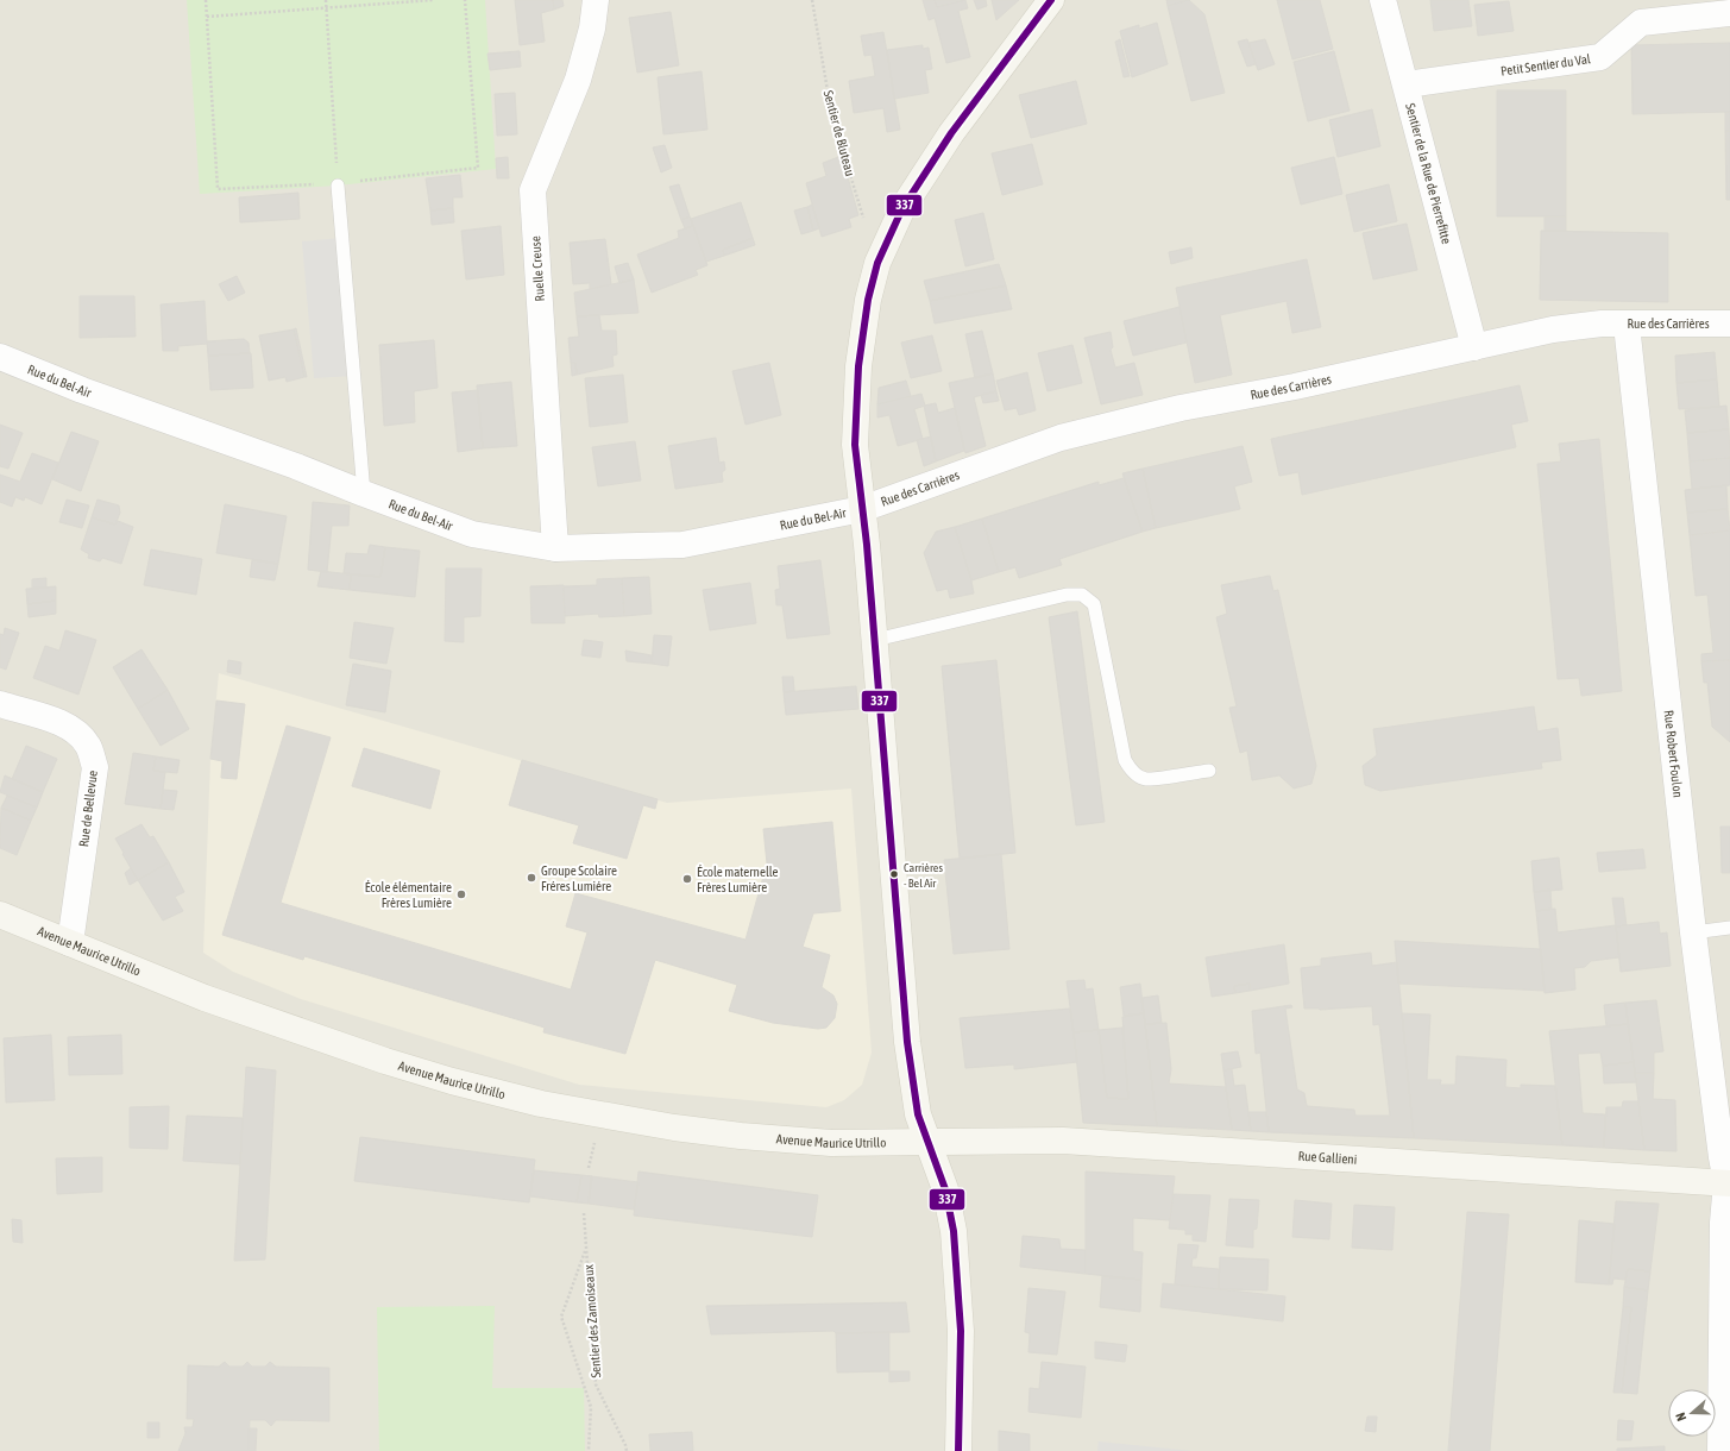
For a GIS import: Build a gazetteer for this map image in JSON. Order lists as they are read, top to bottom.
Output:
{
  "streets": {
    "street": [
      "Petit Sentier du Val",
      "Sentier de la Rue de Pierrefitte",
      "Ruelle Creuse",
      "Rue des Carrières",
      "Rue du Bel-Air",
      "Rue Robert Foulon",
      "Rue de Bellevue",
      "Avenue Maurice Utrillo",
      "Rue Gallieni"
    ],
    "path": ["Sentier de Bluteau", "Sentier des Zamoiseaux"]
  },
  "crossings": [
    ["Petit Sentier du Val", "Sentier de la Rue de Pierrefitte"],
    ["Sentier de la Rue de Pierrefitte", "Rue des Carrières"],
    ["Ruelle Creuse", "Rue du Bel-Air"],
    ["Rue des Carrières", "Rue du Bel-Air"],
    ["Rue des Carrières", "Rue Robert Foulon"],
    ["Rue Robert Foulon", "Rue Gallieni"],
    ["Rue de Bellevue", "Avenue Maurice Utrillo"],
    ["Avenue Maurice Utrillo", "Rue Gallieni"]
  ],
  "places": [
    "Carrières - Bel Air",
    "Groupe Scolaire Fréres Lumiére",
    "École maternelle Frères Lumière",
    "École élémentaire Frères Lumière"
  ],
  "lines": ["transit line 337"],
  "north": "left"
}
